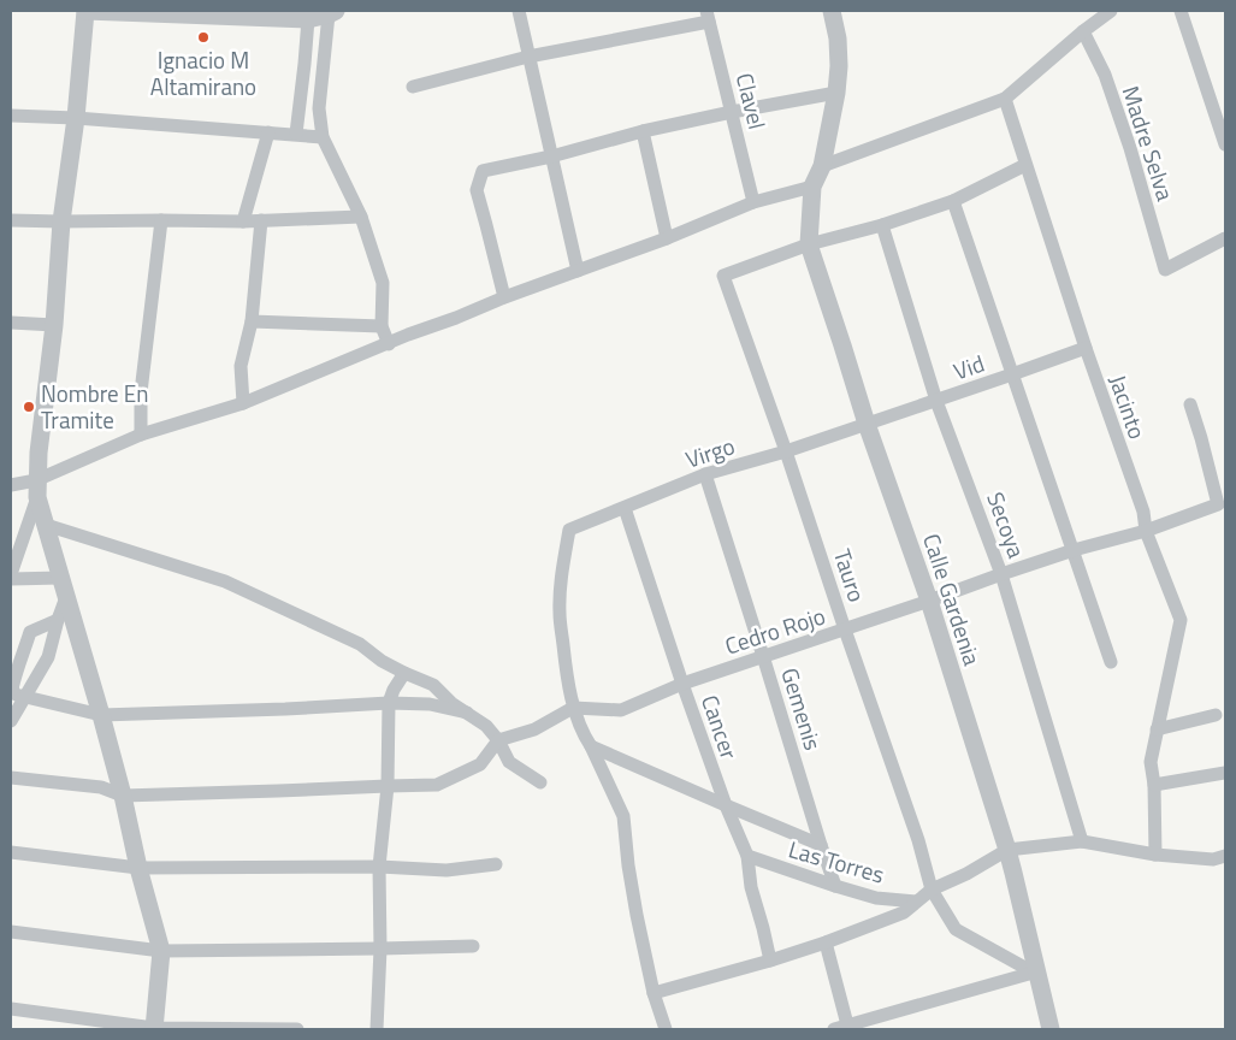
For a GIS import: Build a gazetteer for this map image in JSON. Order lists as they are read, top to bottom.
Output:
{
  "streets": {
    "street": [
      "Clavel",
      "Madre Selva",
      "Vid",
      "Jacinto",
      "Virgo",
      "Secoya",
      "Tauro",
      "Calle Gardenia",
      "Cedro Rojo",
      "Gemenis",
      "Cancer",
      "Las Torres"
    ]
  },
  "crossings": [
    ["Vid", "Jacinto"],
    ["Vid", "Virgo"],
    ["Vid", "Secoya"],
    ["Vid", "Calle Gardenia"],
    ["Jacinto", "Cedro Rojo"],
    ["Virgo", "Tauro"],
    ["Virgo", "Calle Gardenia"],
    ["Virgo", "Cedro Rojo"],
    ["Virgo", "Gemenis"],
    ["Virgo", "Cancer"],
    ["Secoya", "Cedro Rojo"],
    ["Tauro", "Calle Gardenia"],
    ["Tauro", "Cedro Rojo"],
    ["Calle Gardenia", "Cedro Rojo"],
    ["Cedro Rojo", "Gemenis"],
    ["Cedro Rojo", "Cancer"],
    ["Gemenis", "Las Torres"],
    ["Cancer", "Las Torres"]
  ],
  "places": ["Ignacio M Altamirano", "Nombre En Tramite"]
}
